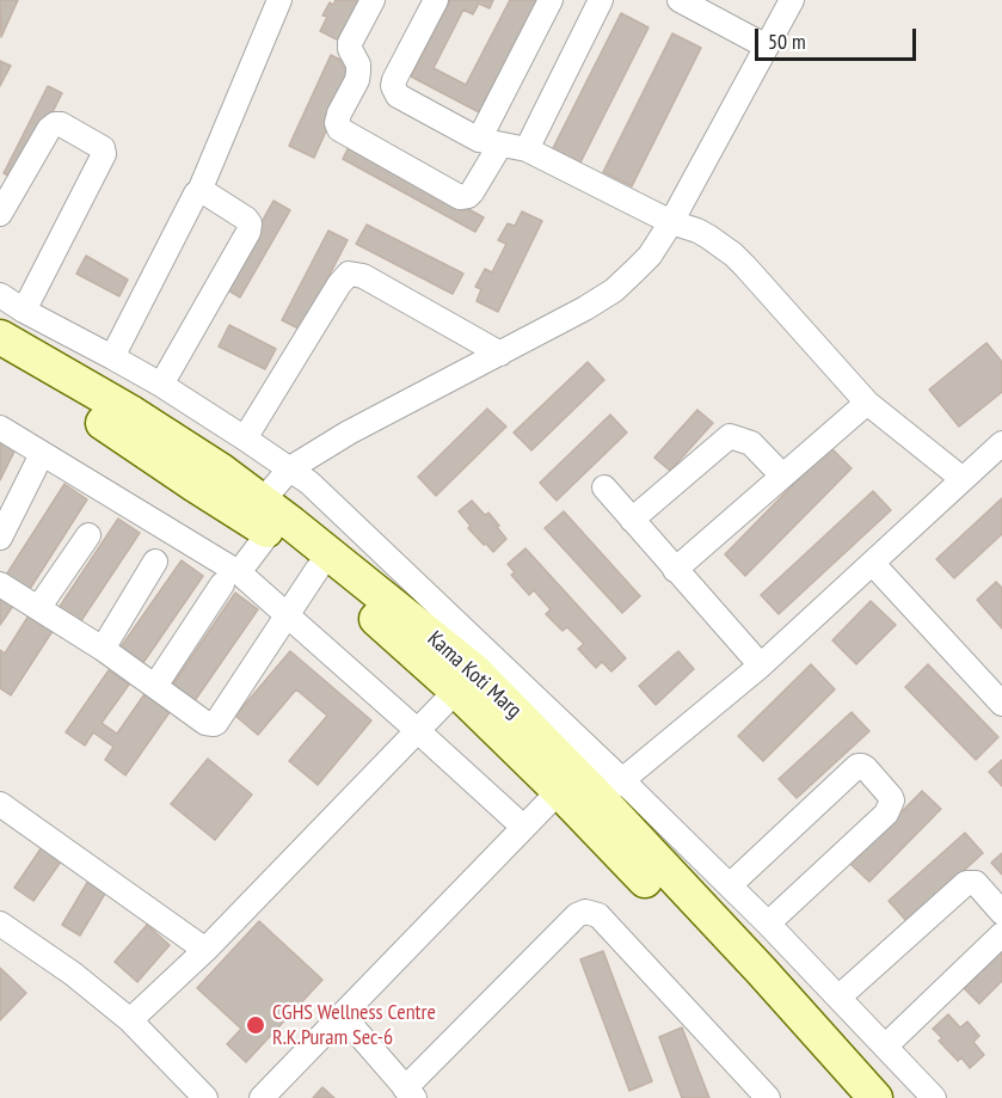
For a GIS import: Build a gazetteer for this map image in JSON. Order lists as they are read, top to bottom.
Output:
{
  "streets": {
    "street": ["Kama Koti Marg"]
  },
  "places": ["CGHS Wellness Centre R.K.Puram Sec-6"],
  "scale_bar": "50 m"
}
